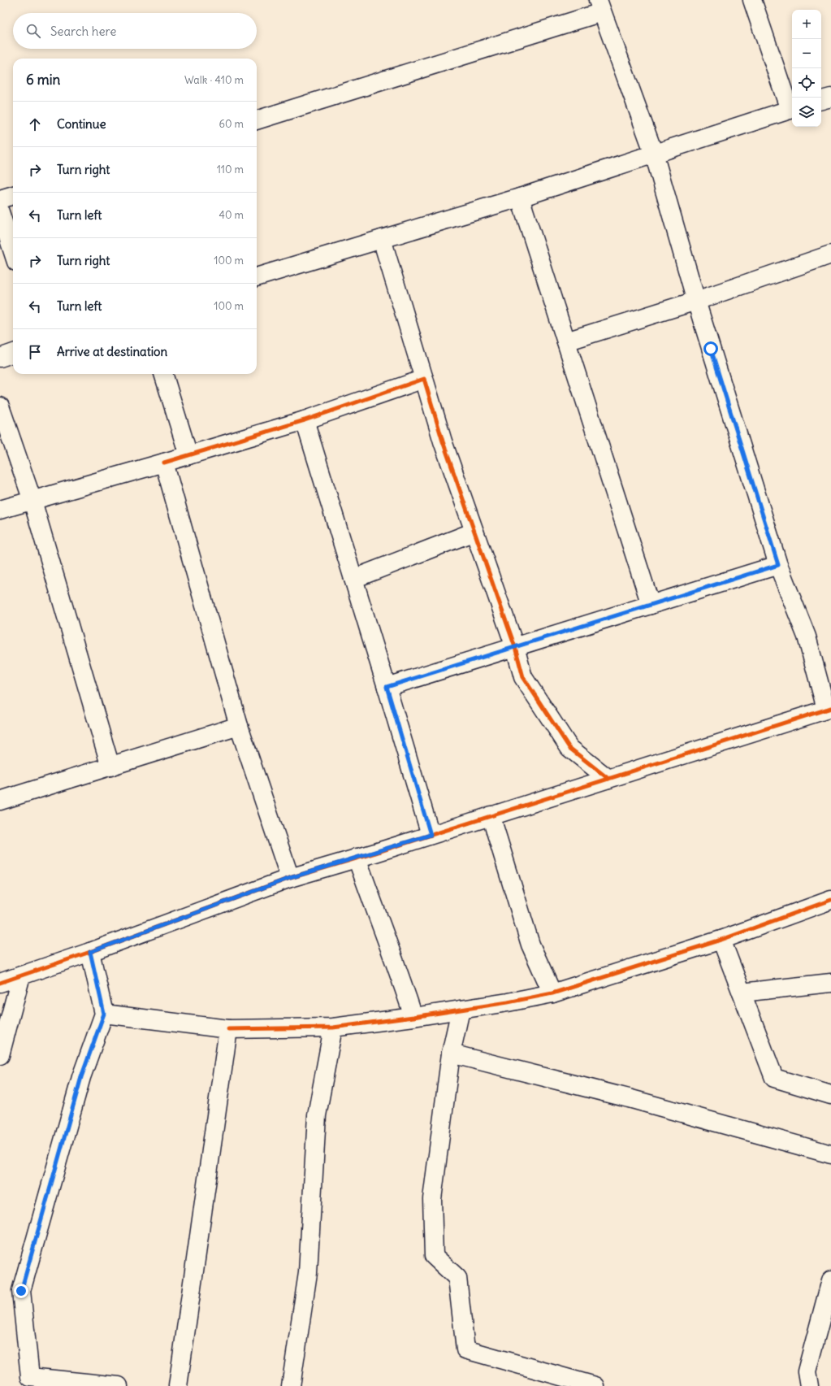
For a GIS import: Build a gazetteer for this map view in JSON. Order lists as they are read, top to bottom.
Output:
{
  "page": {
    "map_buttons": ["+", "−"],
    "search": "Search here",
    "heading": ["6 min", "Walk · 410 m"],
    "list": [
      ["Continue", "60 m"],
      ["Turn right", "110 m"],
      ["Turn left", "40 m"],
      ["Turn right", "100 m"],
      ["Turn left", "100 m"],
      "Arrive at destination"
    ]
  }
}
